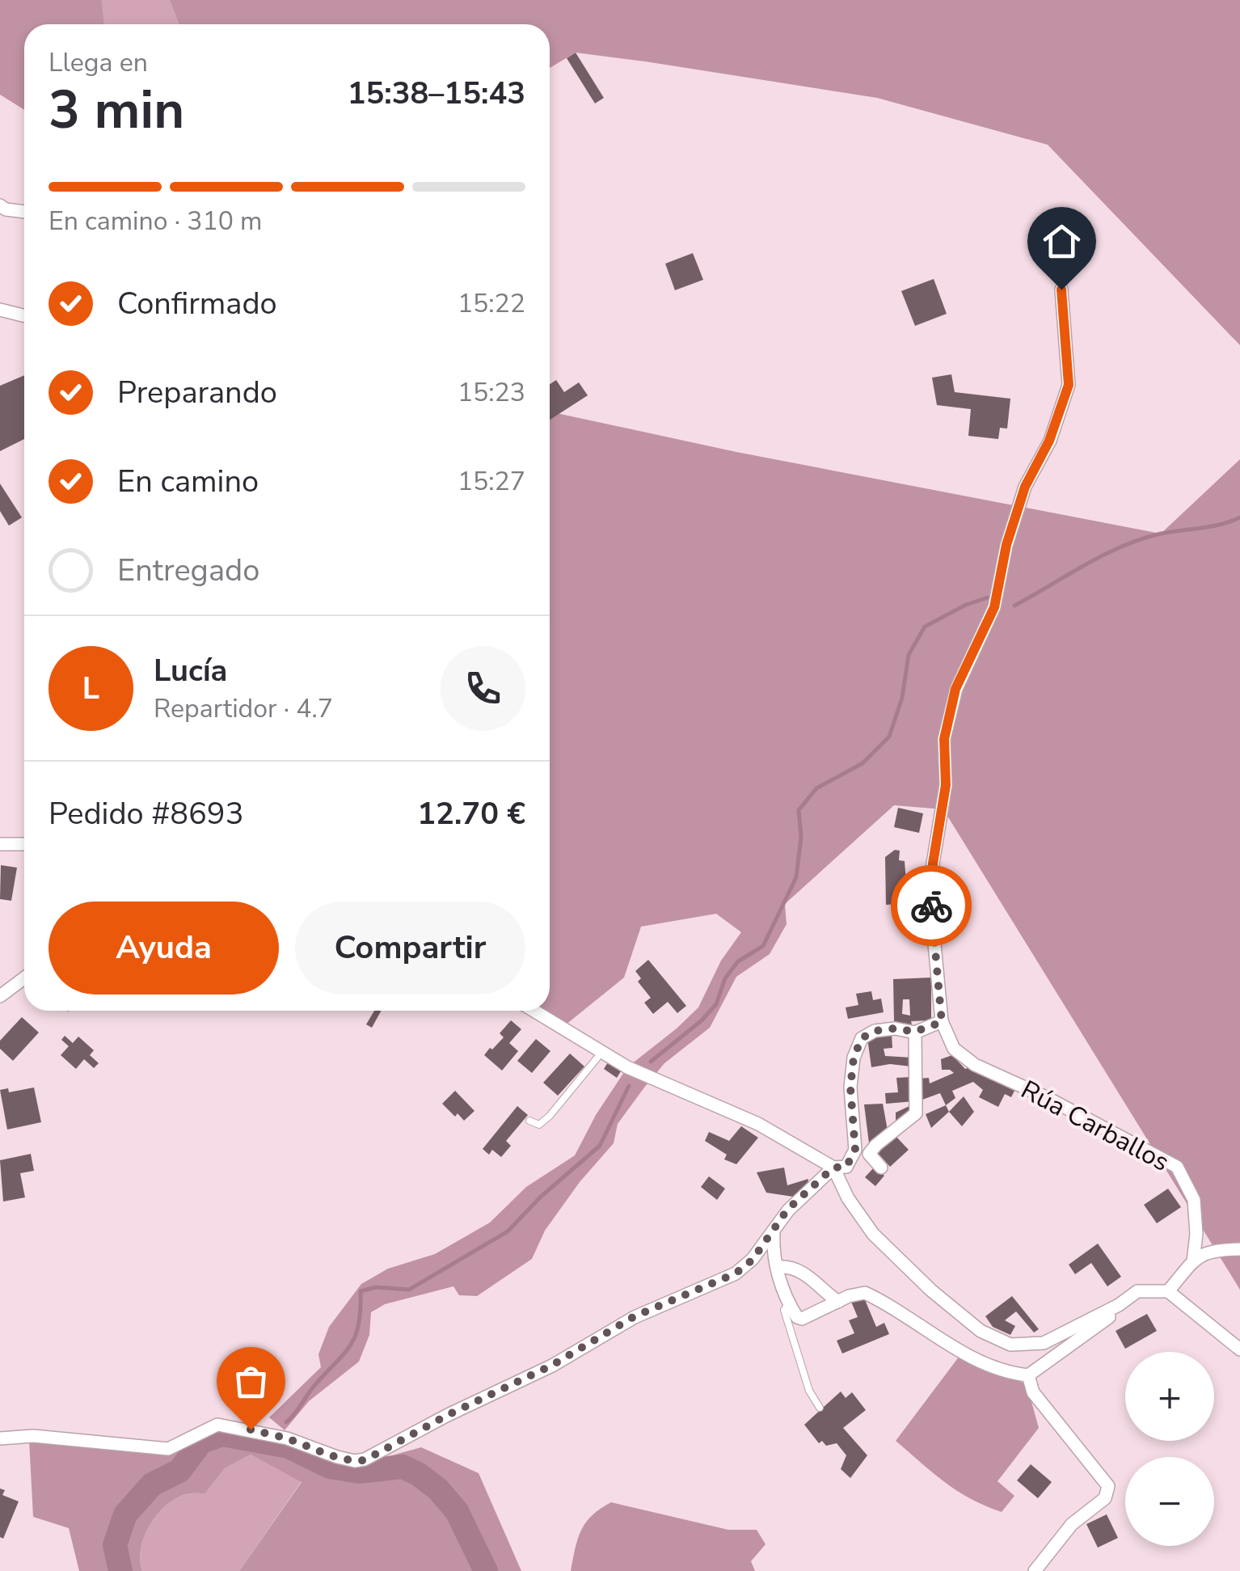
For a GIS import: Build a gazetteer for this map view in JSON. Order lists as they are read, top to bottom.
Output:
{
  "streets": {
    "street": ["Rúa Carballos"]
  },
  "page": {
    "heading": ["3 min", "Llega en", "15:38–15:43"],
    "panel": [
      "Lucía",
      "Repartidor · 4.7",
      "Pedido #8693",
      "12.70 €"
    ],
    "bar": "En camino · 310 m",
    "list": [
      ["Confirmado", "15:22"],
      ["Preparando", "15:23"],
      ["En camino", "15:27"],
      "Entregado"
    ],
    "round": "L",
    "buttons": ["Ayuda", "Compartir"],
    "map_buttons": ["+", "−"]
  }
}
